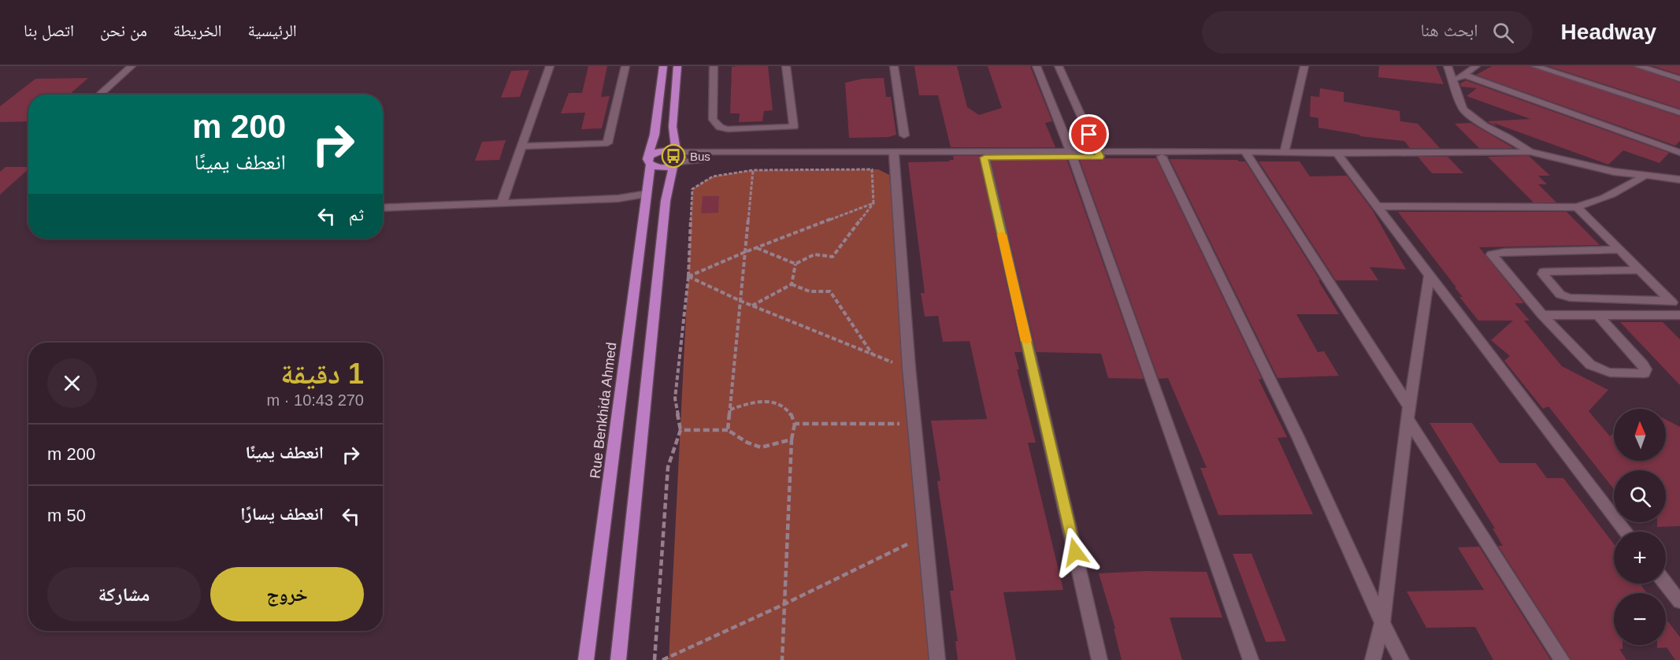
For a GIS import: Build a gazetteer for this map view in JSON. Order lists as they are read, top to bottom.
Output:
{
  "streets": {
    "main road": ["Rue Benkhida Ahmed"]
  },
  "places": {
    "bus stop": ["Bus"]
  },
  "north": "top",
  "page": {
    "header": "Headway",
    "search": "ابحث هنا",
    "nav": [
      "الرئيسية",
      "الخريطة",
      "من نحن",
      "اتصل بنا"
    ],
    "turn": ["200 m", "انعطف يمينًا"],
    "then": "ثم",
    "heading": ["1 دقيقة", "270 m · 10:43"],
    "map_buttons": ["+", "−"],
    "list": [
      {
        "name": "انعطف يمينًا",
        "value": "200 m"
      },
      {
        "name": "انعطف يسارًا",
        "value": "50 m"
      }
    ],
    "buttons": ["خروج", "مشاركة"]
  }
}
